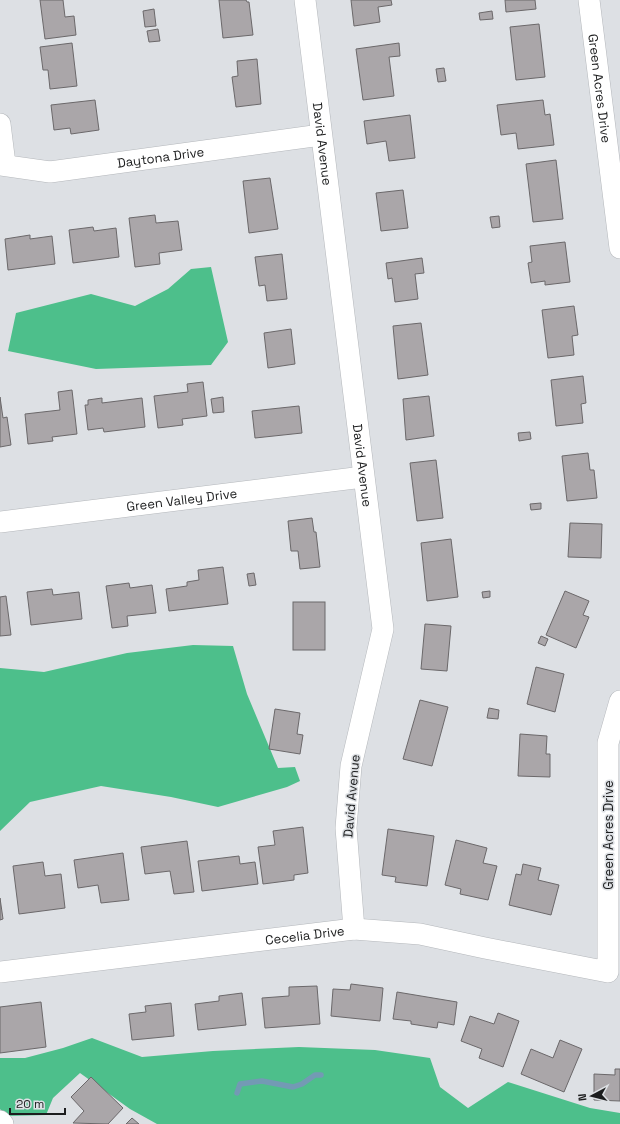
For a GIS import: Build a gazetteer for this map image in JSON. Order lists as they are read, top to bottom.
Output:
{
  "streets": {
    "street": [
      "Green Acres Drive",
      "David Avenue",
      "Daytona Drive",
      "Green Valley Drive",
      "Cecelia Drive"
    ]
  },
  "crossings": [
    ["Green Acres Drive", "Cecelia Drive"],
    ["David Avenue", "Daytona Drive"],
    ["David Avenue", "Green Valley Drive"],
    ["David Avenue", "Cecelia Drive"]
  ],
  "scale_bar": "20 m",
  "north": "left"
}
